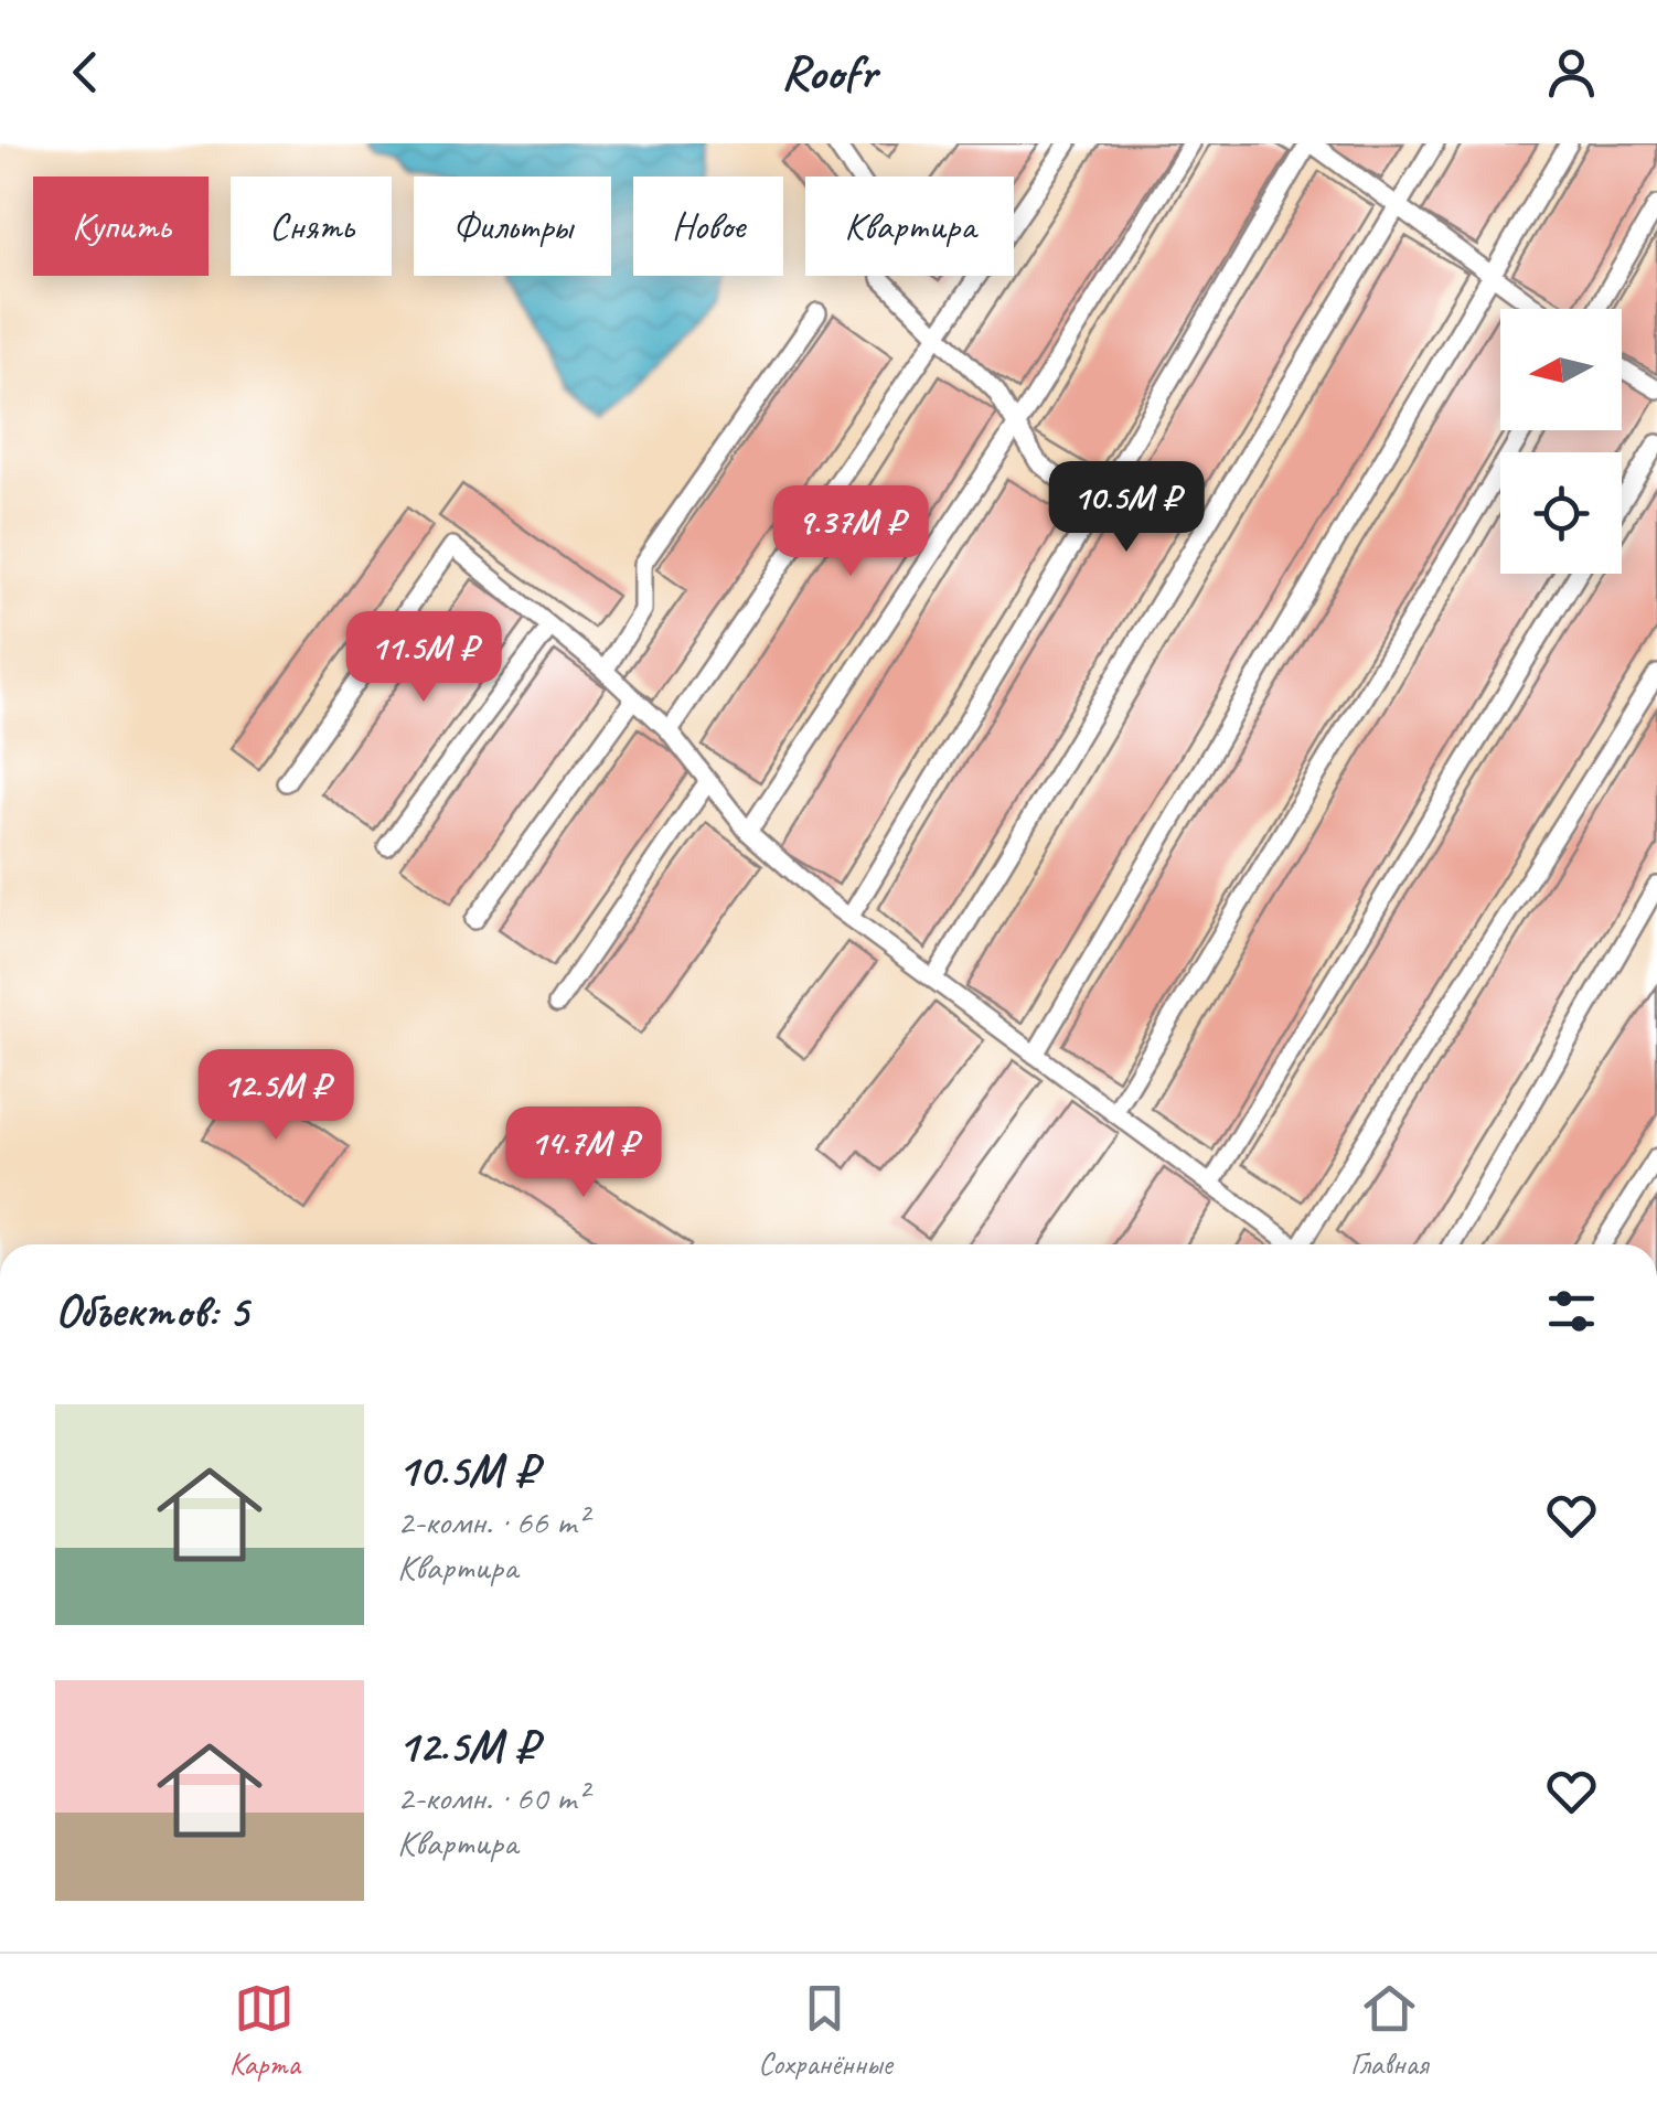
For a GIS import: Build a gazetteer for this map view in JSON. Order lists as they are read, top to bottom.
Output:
{
  "north": "left",
  "page": {
    "header": "Roofr",
    "chip": [
      "Купить",
      "Снять",
      "Фильтры",
      "Новое",
      "Квартира"
    ],
    "price": [
      "10.5M ₽",
      "9.37M ₽",
      "11.5M ₽",
      "12.5M ₽",
      "14.7M ₽"
    ],
    "heading": "Объектов: 5",
    "list": [
      {
        "name": "10.5M ₽",
        "note": "2-комн. · 66 m² · Квартира"
      },
      {
        "name": "12.5M ₽",
        "note": "2-комн. · 60 m² · Квартира"
      }
    ],
    "tabs": ["Карта", "Сохранённые", "Главная"]
  }
}
